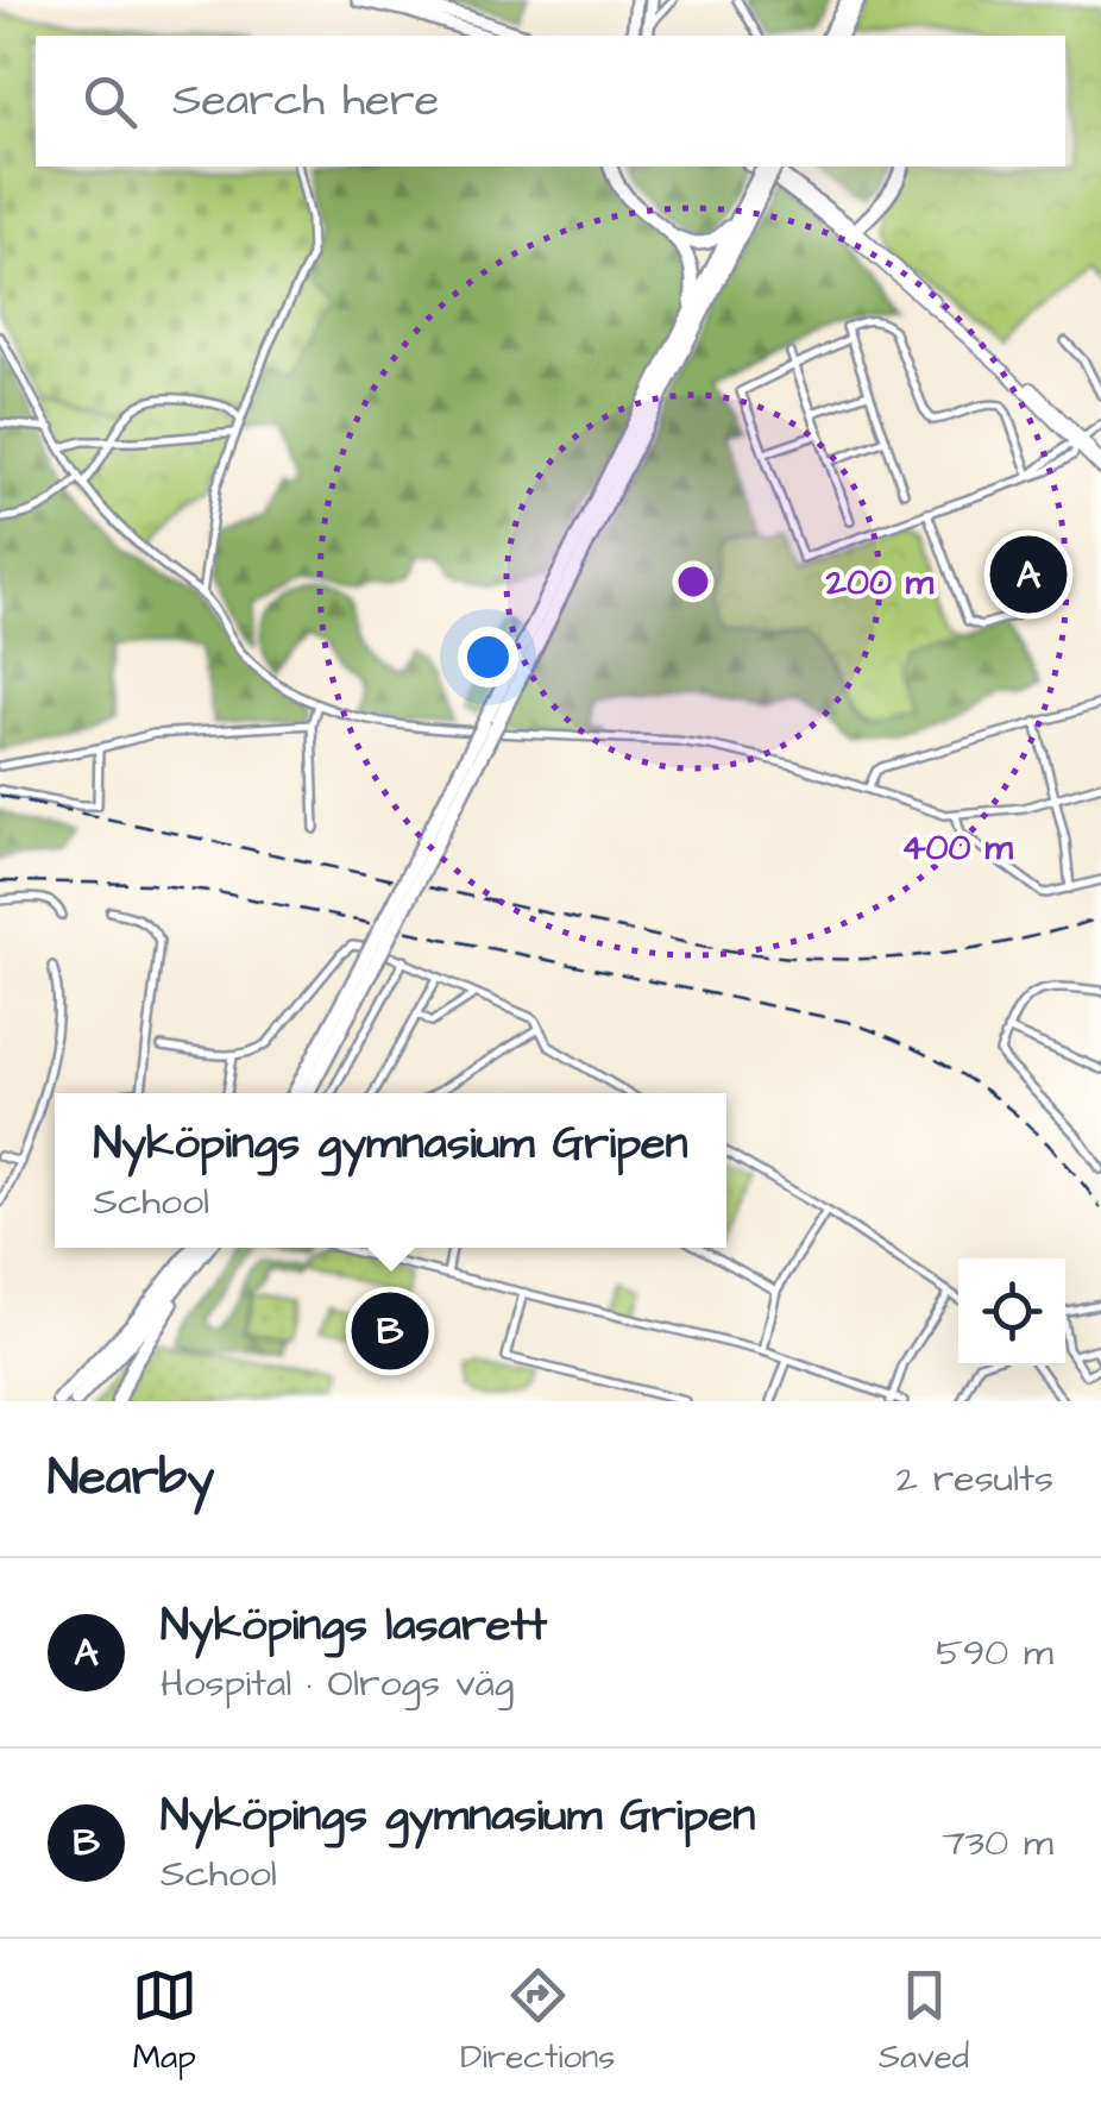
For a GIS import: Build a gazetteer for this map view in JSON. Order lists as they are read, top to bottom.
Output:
{
  "page": {
    "search": "Search here",
    "pins": ["A", "B"],
    "popup": ["Nyköpings gymnasium Gripen", "School"],
    "heading": ["Nearby", "2 results"],
    "list": [
      {
        "mark": "A",
        "name": "Nyköpings lasarett",
        "note": "Hospital · Olrogs väg",
        "value": "590 m"
      },
      {
        "mark": "B",
        "name": "Nyköpings gymnasium Gripen",
        "note": "School",
        "value": "730 m"
      }
    ],
    "nav": ["Map", "Directions", "Saved"]
  },
  "rings": ["200 m", "400 m"]
}
